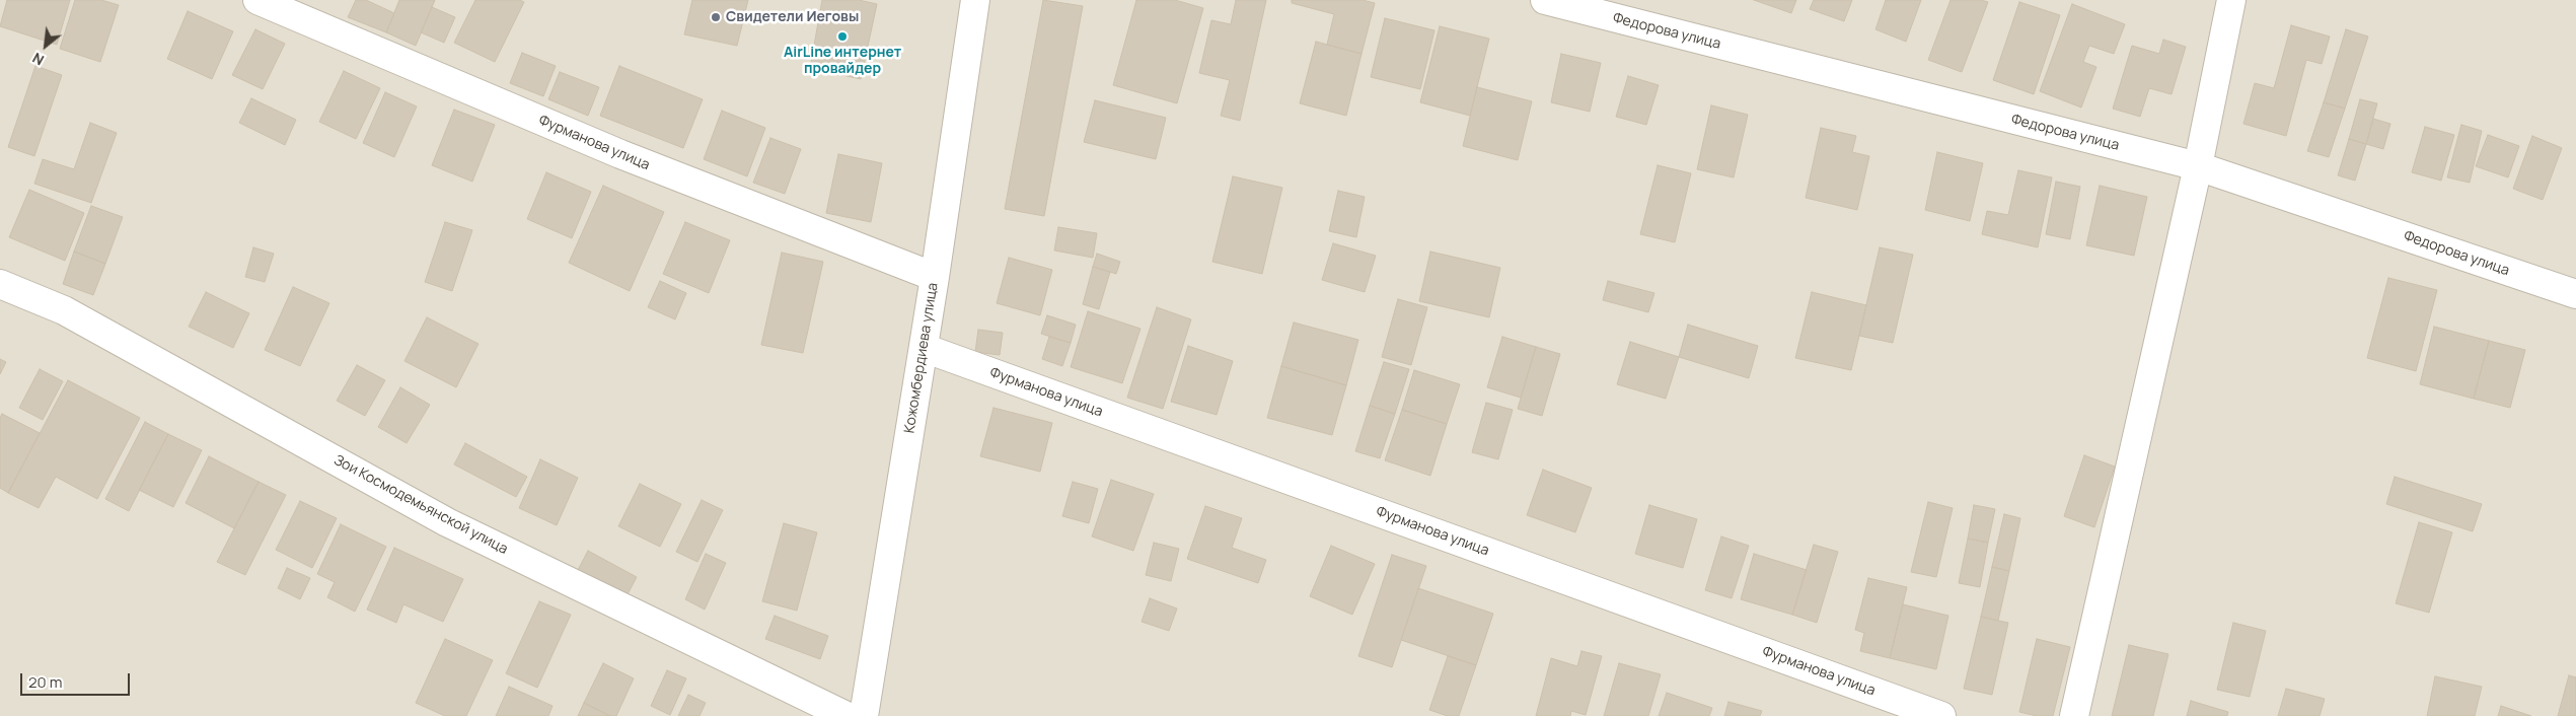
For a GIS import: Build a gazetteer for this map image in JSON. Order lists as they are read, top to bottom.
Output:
{
  "streets": {
    "street": [
      "Федорова улица",
      "Фурманова улица",
      "Кожомбердиева улица",
      "Зои Космодемьянской улица"
    ]
  },
  "crossings": [
    ["Фурманова улица", "Кожомбердиева улица"]
  ],
  "places": ["Свидетели Иеговы", "AirLine интернет провайдер"],
  "scale_bar": "20 m",
  "north": "bottom left"
}
